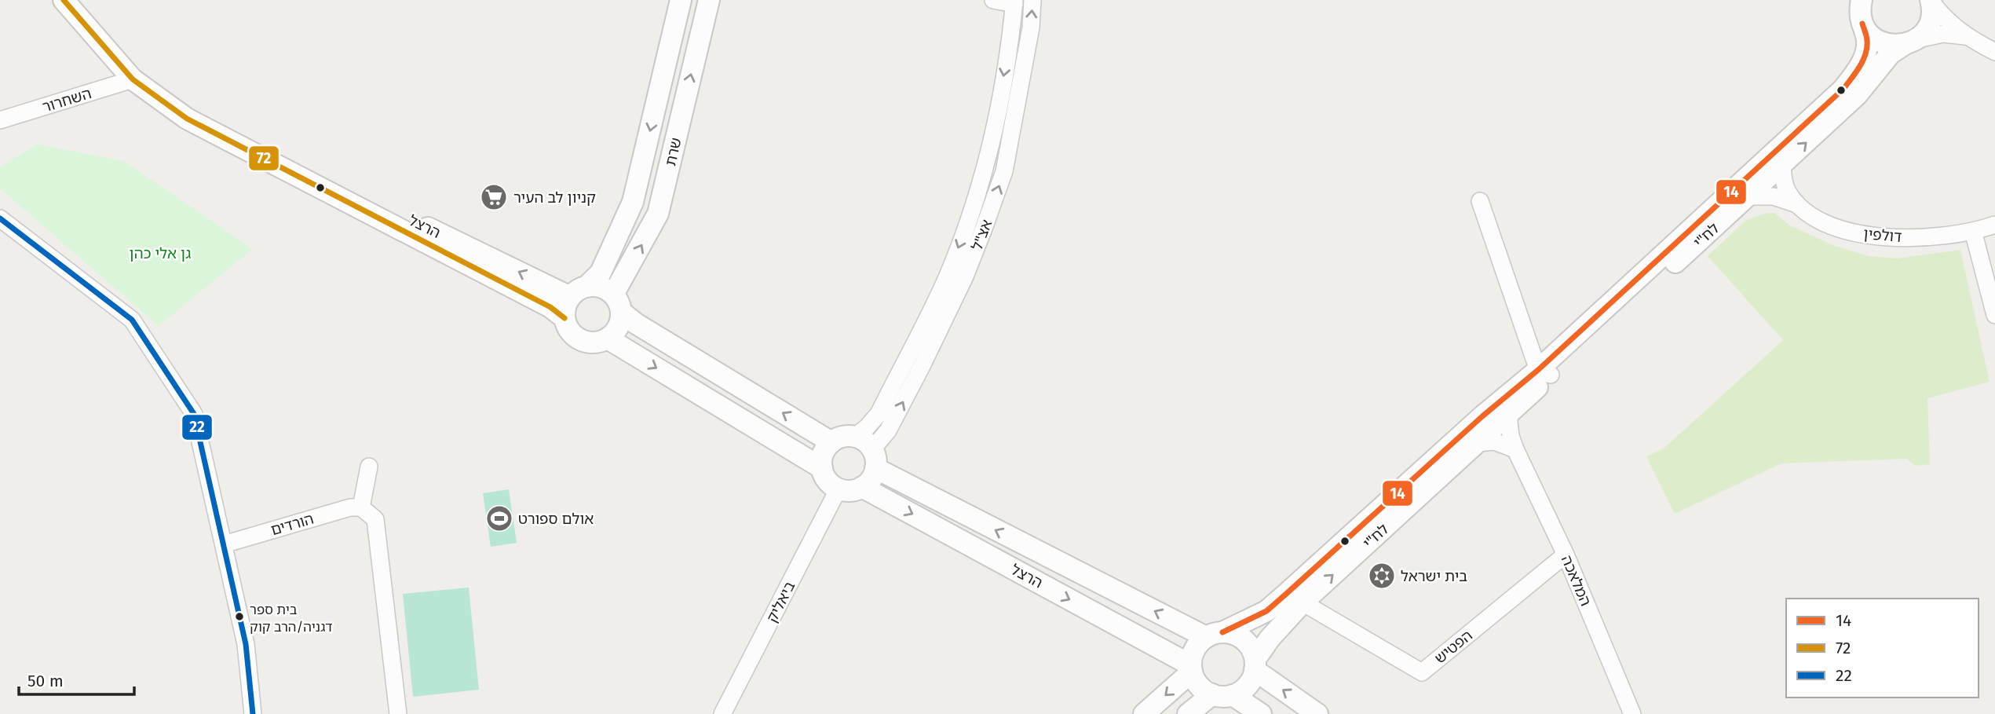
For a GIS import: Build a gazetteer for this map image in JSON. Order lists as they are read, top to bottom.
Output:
{
  "streets": {
    "street": [
      "השחרור",
      "שרת",
      "הרצל",
      "אצ\"ל",
      "לח\"י",
      "דולפין",
      "הורדים",
      "המלאכה",
      "ביאליק",
      "הפטיש"
    ]
  },
  "crossings": [
    ["השחרור", "הרצל"],
    ["שרת", "הרצל"],
    ["הרצל", "אצ\"ל"],
    ["הרצל", "לח\"י"],
    ["הרצל", "ביאליק"],
    ["אצ\"ל", "ביאליק"],
    ["לח\"י", "המלאכה"],
    ["לח\"י", "הפטיש"],
    ["המלאכה", "הפטיש"]
  ],
  "parks": ["גן אלי כהן"],
  "places": {
    "supermarket": ["קניון לב העיר"],
    "sports": ["אולם ספורט"],
    "synagogue": ["בית ישראל"],
    "other": ["בית ספר דגניה/הרב קוק"]
  },
  "lines": ["transit line 72", "transit line 14", "transit line 22"],
  "legend": ["14", "72", "22"],
  "scale_bar": "50 m"
}
